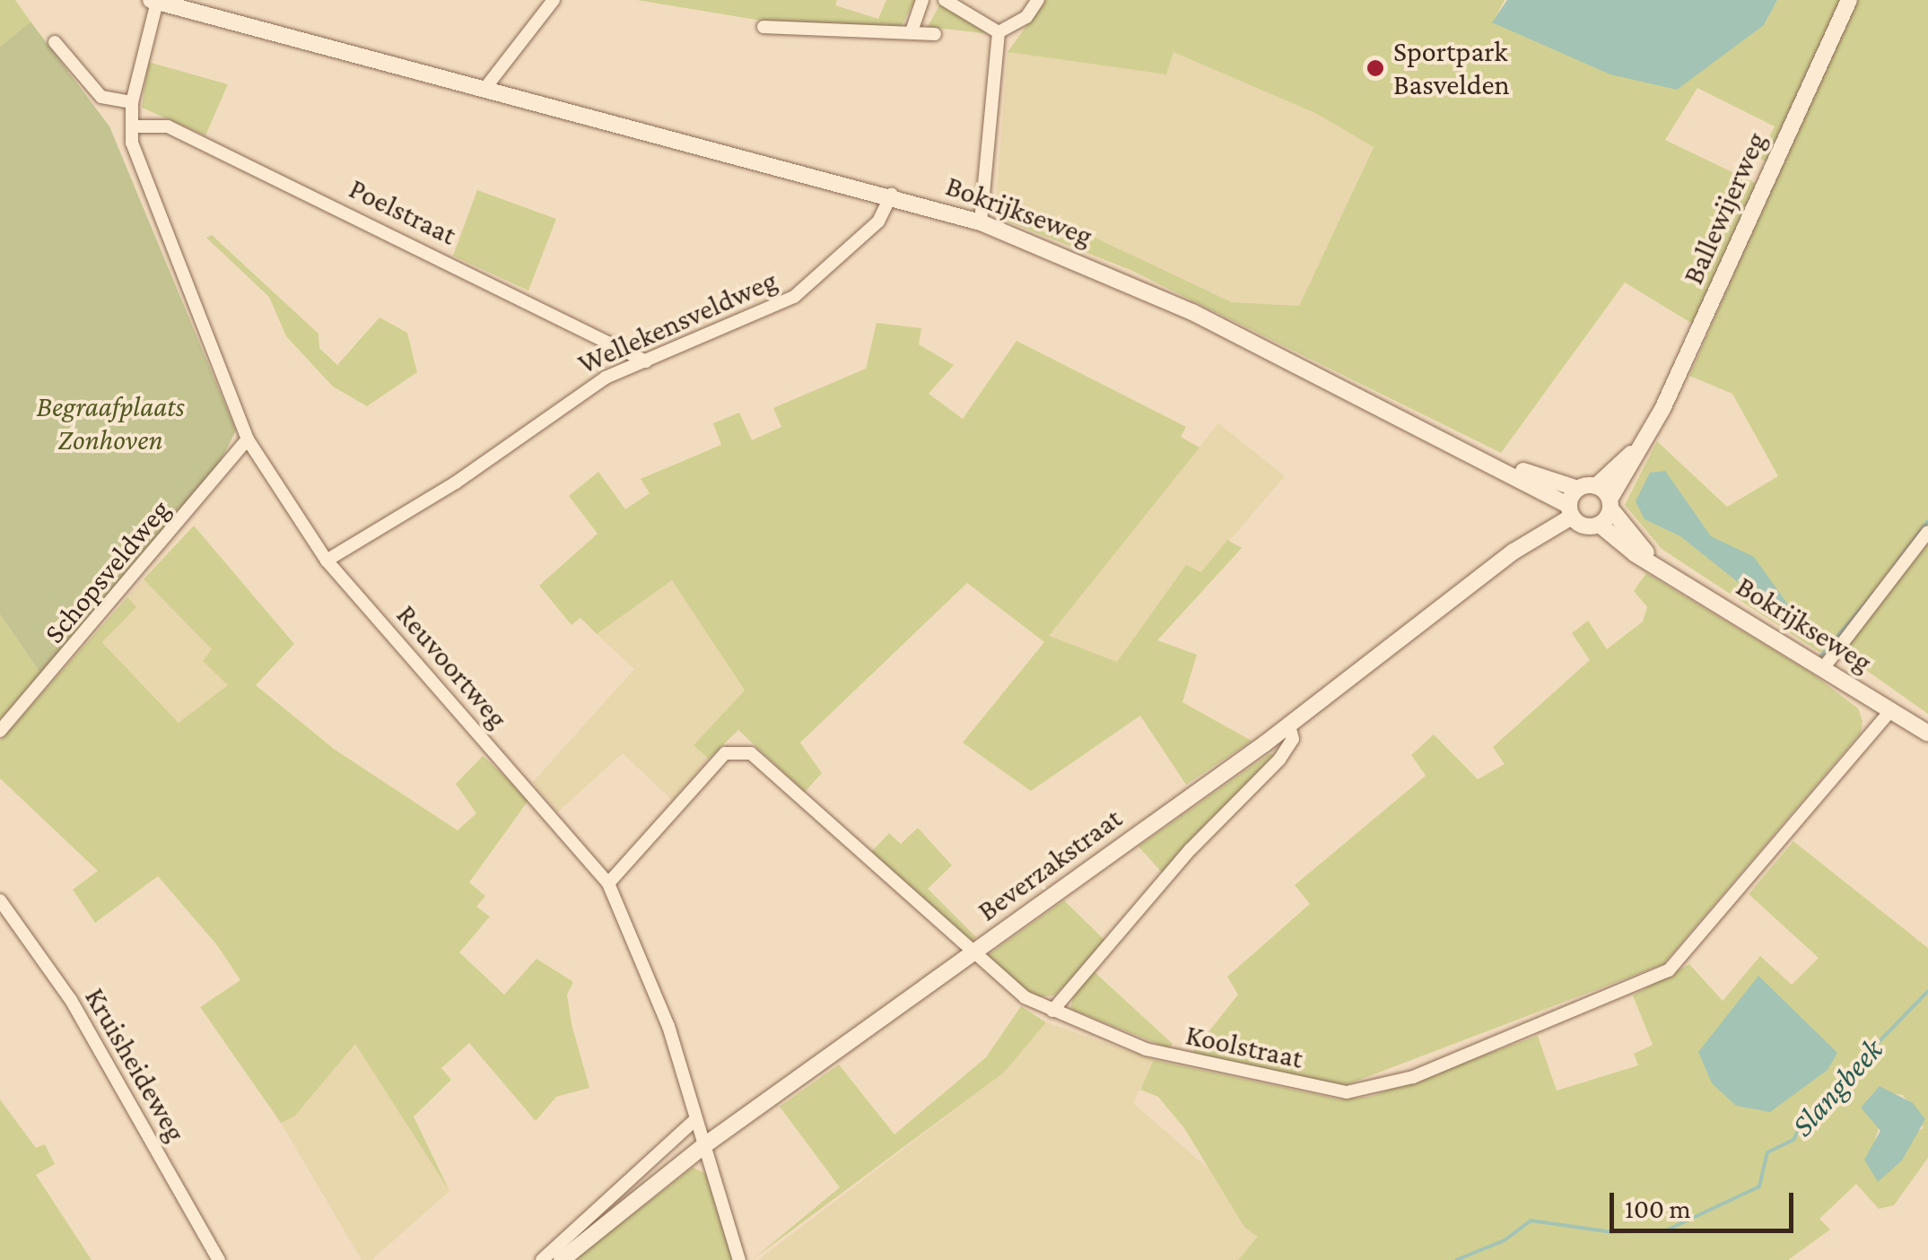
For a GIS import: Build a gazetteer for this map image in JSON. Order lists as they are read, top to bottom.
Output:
{
  "streets": {
    "street": [
      "Ballewijerweg",
      "Bokrijkseweg",
      "Poelstraat",
      "Wellekensveldweg",
      "Schopsveldweg",
      "Reuvoortweg",
      "Beverzakstraat",
      "Koolstraat",
      "Kruisheideweg"
    ]
  },
  "crossings": [
    ["Ballewijerweg", "Bokrijkseweg"],
    ["Ballewijerweg", "Beverzakstraat"],
    ["Bokrijkseweg", "Wellekensveldweg"],
    ["Bokrijkseweg", "Reuvoortweg"],
    ["Bokrijkseweg", "Beverzakstraat"],
    ["Bokrijkseweg", "Koolstraat"],
    ["Poelstraat", "Wellekensveldweg"],
    ["Poelstraat", "Reuvoortweg"],
    ["Wellekensveldweg", "Reuvoortweg"],
    ["Schopsveldweg", "Reuvoortweg"],
    ["Reuvoortweg", "Beverzakstraat"],
    ["Reuvoortweg", "Koolstraat"],
    ["Beverzakstraat", "Koolstraat"]
  ],
  "water": ["Slangbeek"],
  "parks": ["Begraafplaats Zonhoven"],
  "places": ["Sportpark Basvelden"],
  "scale_bar": "100 m"
}
